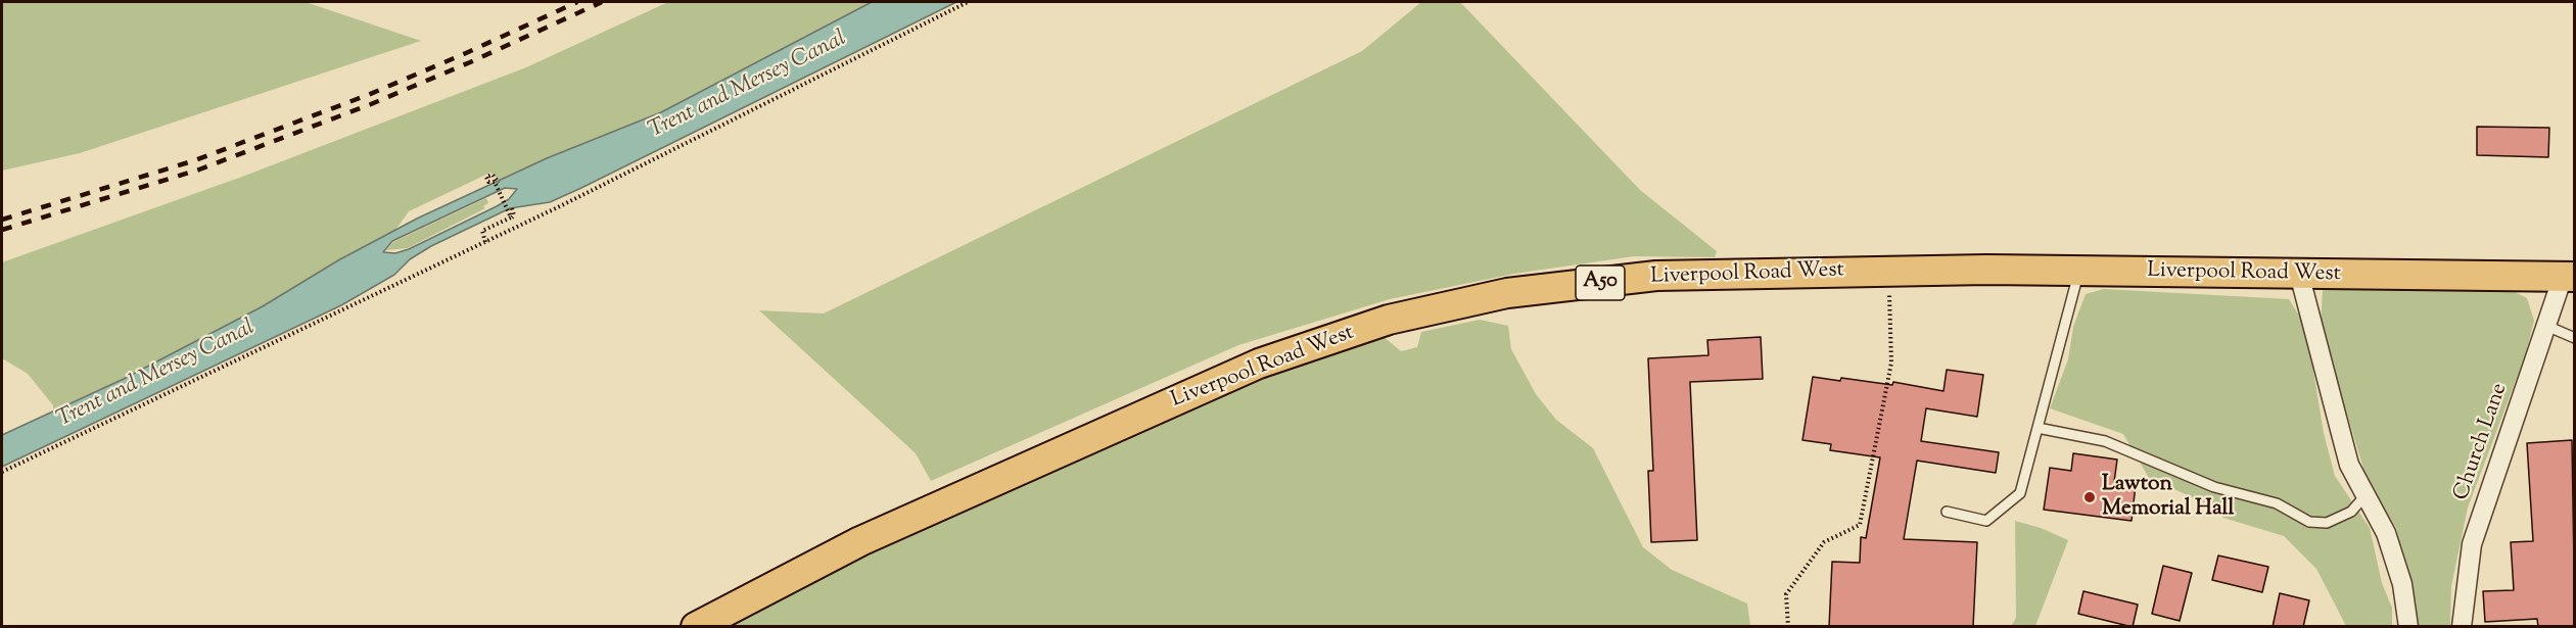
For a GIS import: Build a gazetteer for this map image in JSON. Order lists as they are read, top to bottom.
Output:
{
  "streets": {
    "main road": ["Liverpool Road West", "A50"],
    "street": ["Church Lane"]
  },
  "crossings": [
    ["Liverpool Road West", "Church Lane"]
  ],
  "water": ["Trent and Mersey Canal"],
  "places": ["Lawton Memorial Hall"]
}
